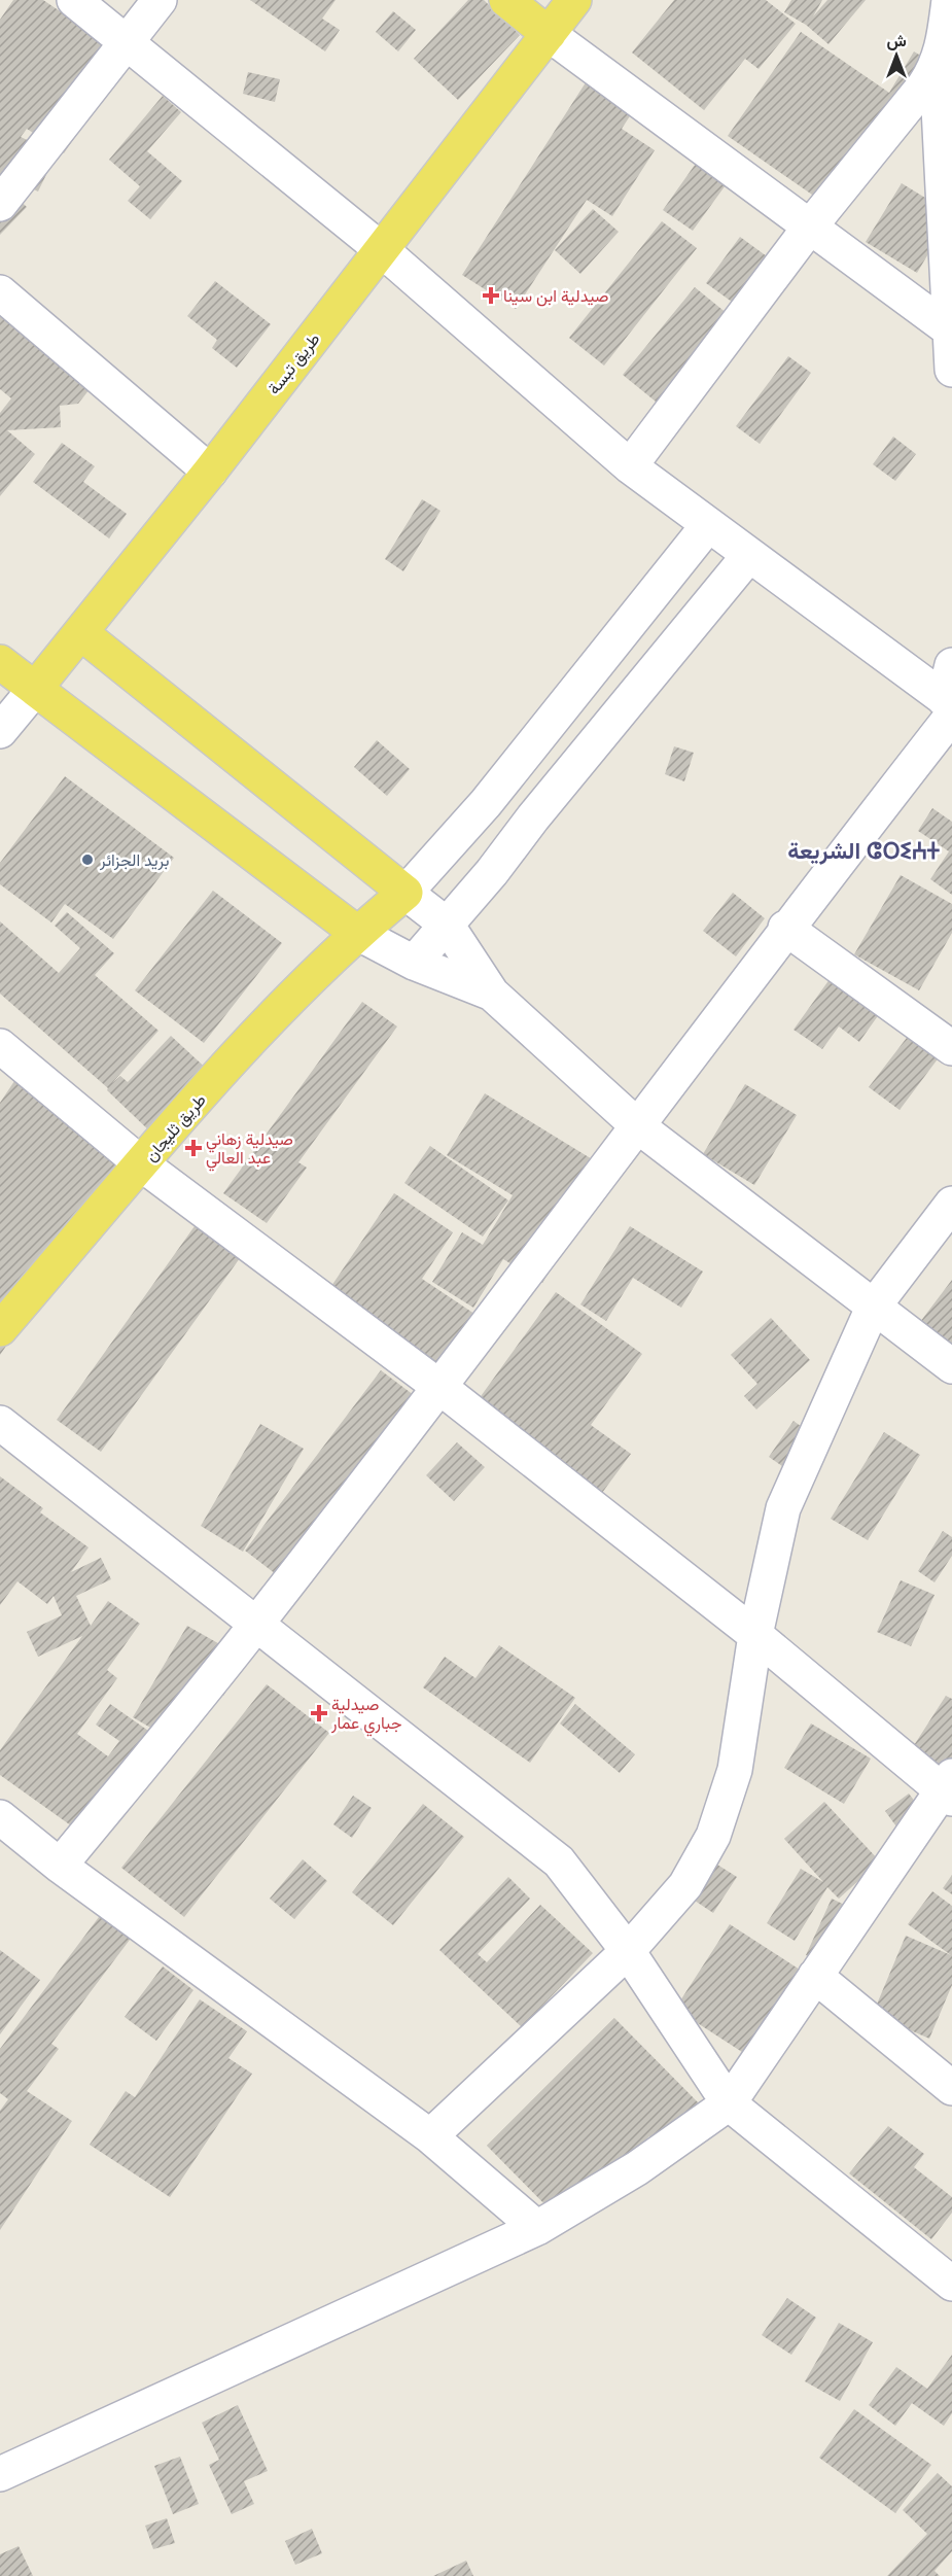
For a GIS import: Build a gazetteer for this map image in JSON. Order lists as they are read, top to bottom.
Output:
{
  "streets": {
    "main road": ["طريق تبسة", "طريق ثليجان"]
  },
  "districts": ["الشريعة ⵛⵔⵉⵄⵜ"],
  "places": {
    "health": ["صيدلية ابن سينا", "صيدلية زهاني عبد العالي", "صيدلية جباري عمار"],
    "other": ["بريد الجزائر"]
  },
  "north": "top"
}
